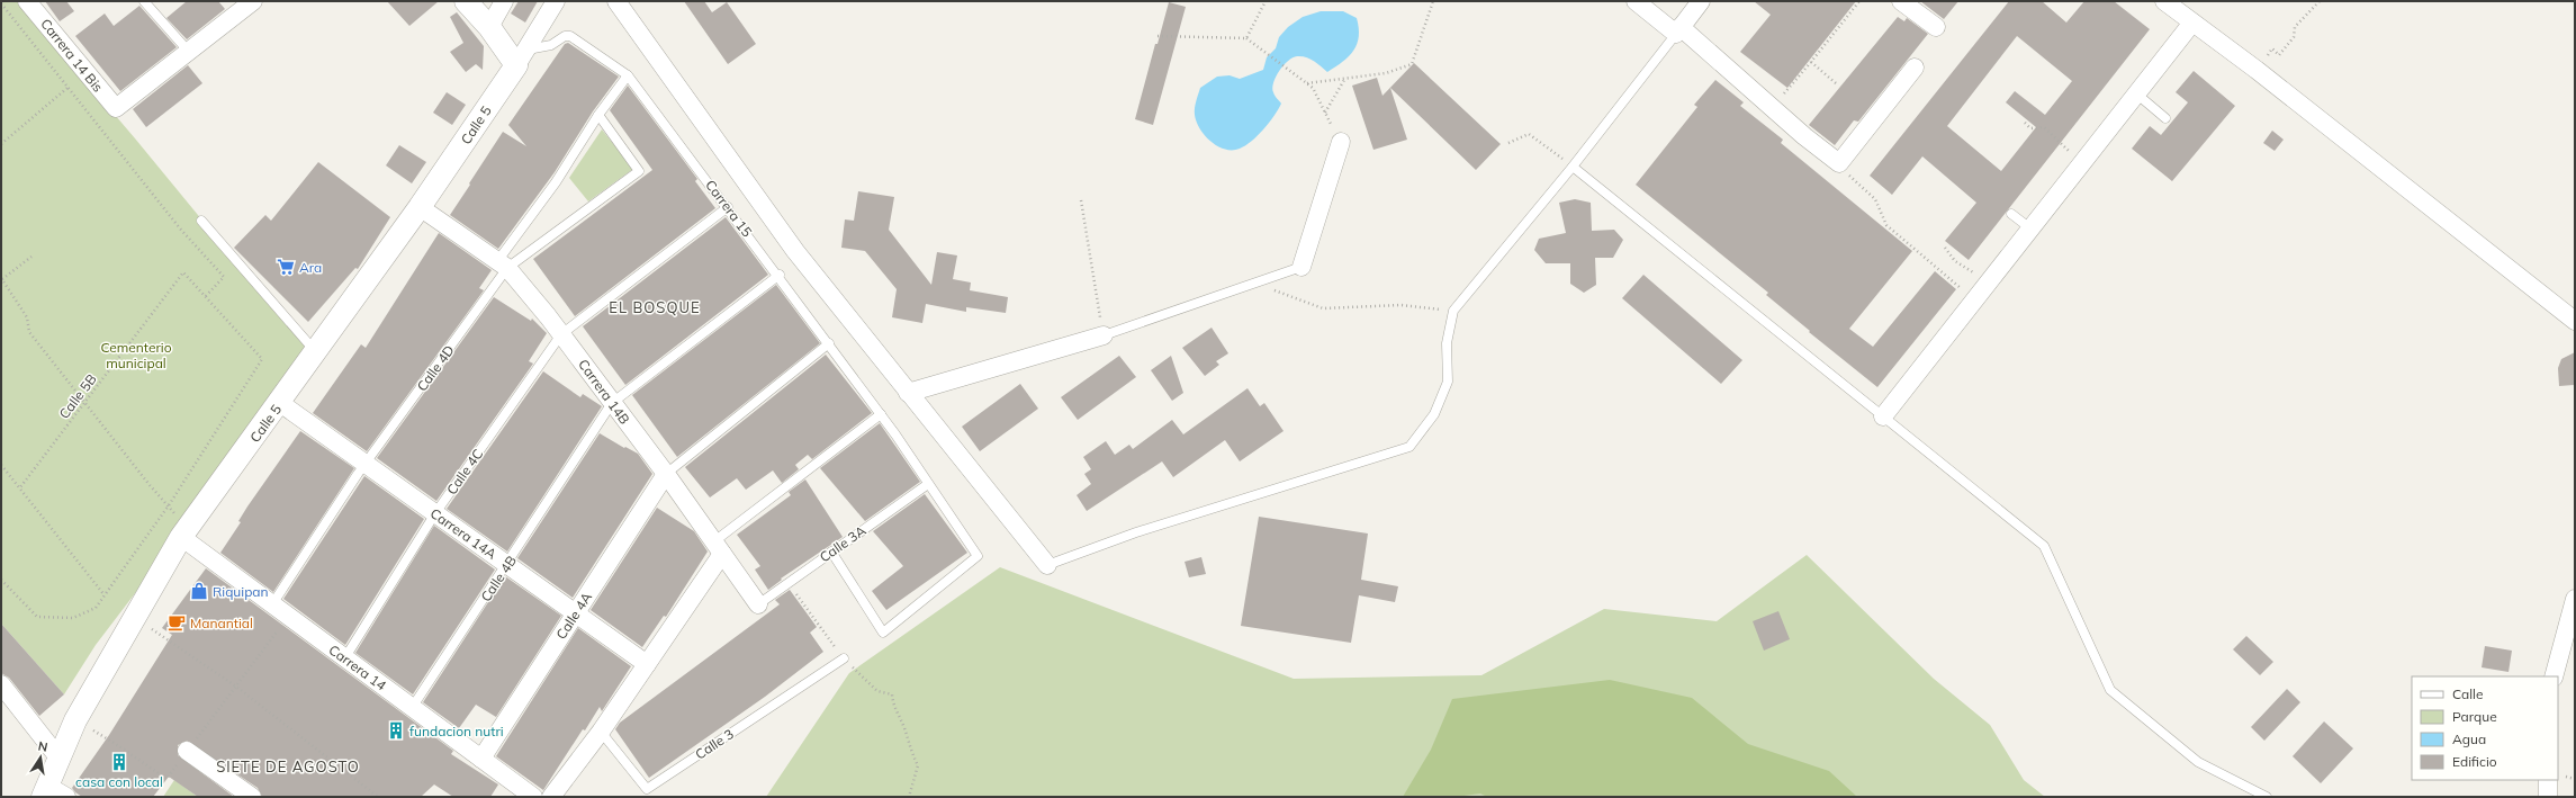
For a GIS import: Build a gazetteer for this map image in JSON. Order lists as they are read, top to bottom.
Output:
{
  "streets": {
    "street": [
      "Carrera 14 Bis",
      "Calle 5",
      "Carrera 14B",
      "Carrera 14A",
      "Calle 4A",
      "Carrera 14"
    ],
    "lane": [
      "Carrera 15",
      "Calle 4D",
      "Calle 4C",
      "Calle 3A",
      "Calle 4B",
      "Calle 3"
    ],
    "path": ["Calle 5B"]
  },
  "crossings": [
    ["Calle 5", "Carrera 14B"],
    ["Calle 5", "Carrera 14A"],
    ["Calle 5", "Carrera 14"],
    ["Carrera 15", "Calle 4D"],
    ["Carrera 15", "Calle 4C"],
    ["Carrera 15", "Calle 3A"],
    ["Carrera 15", "Calle 4B"],
    ["Calle 4D", "Carrera 14B"],
    ["Calle 4D", "Carrera 14A"],
    ["Calle 4D", "Carrera 14"],
    ["Carrera 14B", "Calle 4C"],
    ["Carrera 14B", "Calle 3A"],
    ["Carrera 14B", "Calle 4B"],
    ["Carrera 14B", "Calle 4A"],
    ["Calle 4C", "Carrera 14A"],
    ["Calle 4C", "Carrera 14"],
    ["Carrera 14A", "Calle 4B"],
    ["Carrera 14A", "Calle 4A"],
    ["Calle 4B", "Carrera 14"],
    ["Calle 4A", "Carrera 14"]
  ],
  "districts": ["EL BOSQUE", "SIETE DE AGOSTO"],
  "parks": ["Cementerio municipal"],
  "places": {
    "supermarket": ["Ara"],
    "shop": ["Riquipan"],
    "cafe": ["Manantial"],
    "building": ["fundacion nutri", "casa con local"]
  },
  "legend": [
    "Calle",
    "Parque",
    "Agua",
    "Edificio"
  ],
  "north": "top"
}
